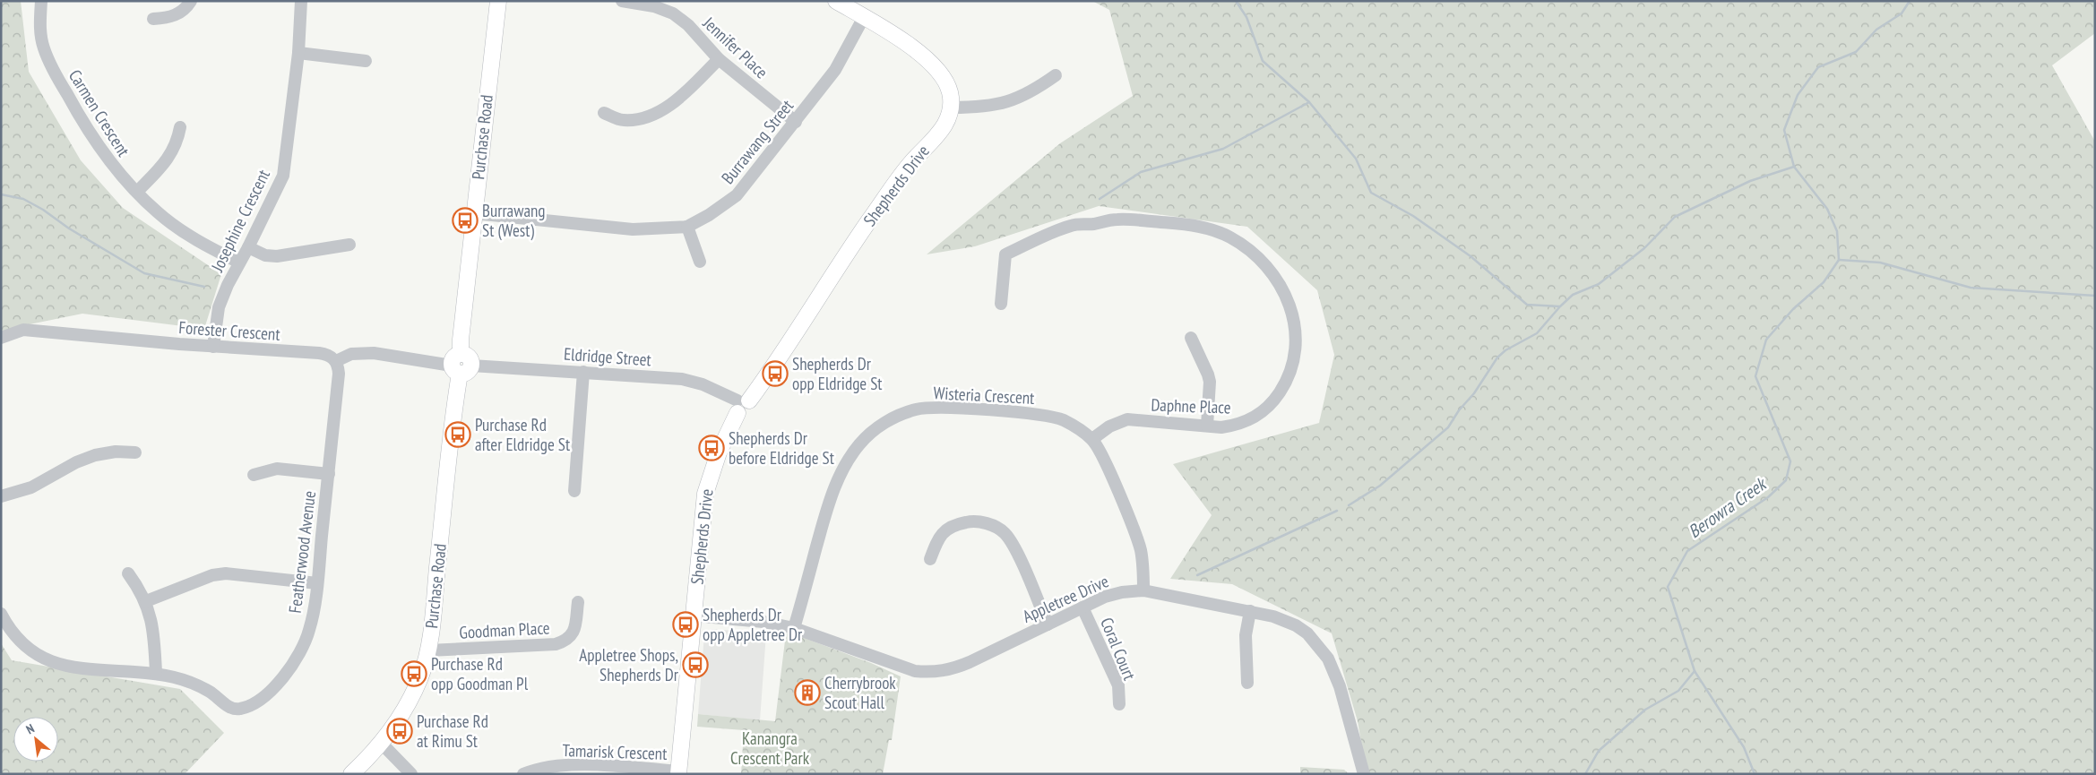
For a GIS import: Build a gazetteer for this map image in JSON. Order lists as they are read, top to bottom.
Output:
{
  "streets": {
    "main road": ["Purchase Road", "Shepherds Drive"],
    "street": [
      "Jennifer Place",
      "Carmen Crescent",
      "Burrawang Street",
      "Josephine Crescent",
      "Forester Crescent",
      "Eldridge Street",
      "Wisteria Crescent",
      "Daphne Place",
      "Featherwood Avenue",
      "Appletree Drive",
      "Goodman Place",
      "Coral Court",
      "Tamarisk Crescent"
    ]
  },
  "crossings": [
    ["Jennifer Place", "Burrawang Street"],
    ["Carmen Crescent", "Josephine Crescent"],
    ["Purchase Road", "Burrawang Street"],
    ["Purchase Road", "Eldridge Street"],
    ["Purchase Road", "Goodman Place"],
    ["Shepherds Drive", "Eldridge Street"],
    ["Shepherds Drive", "Appletree Drive"],
    ["Shepherds Drive", "Tamarisk Crescent"],
    ["Josephine Crescent", "Forester Crescent"],
    ["Forester Crescent", "Featherwood Avenue"],
    ["Wisteria Crescent", "Daphne Place"],
    ["Wisteria Crescent", "Appletree Drive"],
    ["Appletree Drive", "Coral Court"]
  ],
  "water": ["Berowra Creek"],
  "parks": ["Kanangra Crescent Park"],
  "places": {
    "bus stop": [
      "Burrawang St (West)",
      "Shepherds Dr opp Eldridge St",
      "Purchase Rd after Eldridge St",
      "Shepherds Dr before Eldridge St",
      "Shepherds Dr opp Appletree Dr",
      "Appletree Shops, Shepherds Dr",
      "Purchase Rd opp Goodman Pl",
      "Purchase Rd at Rimu St"
    ],
    "building": ["Cherrybrook Scout Hall"]
  },
  "north": "top left"
}
